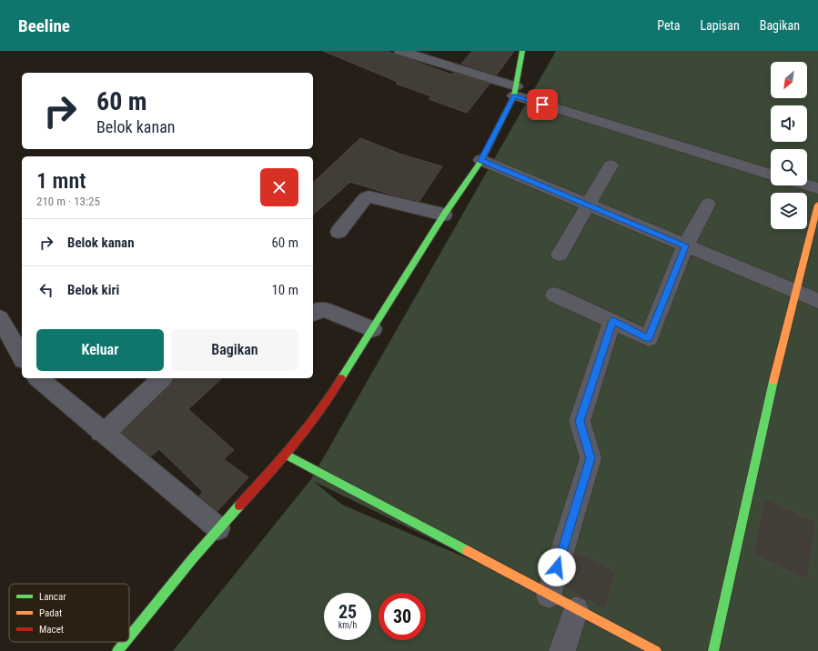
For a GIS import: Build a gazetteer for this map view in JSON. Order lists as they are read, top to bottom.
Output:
{
  "legend": ["Lancar", "Padat", "Macet"],
  "north": "bottom left",
  "page": {
    "header": "Beeline",
    "nav": ["Peta", "Lapisan", "Bagikan"],
    "turn": ["60 m", "Belok kanan"],
    "heading": ["1 mnt", "210 m · 13:25"],
    "list": [
      {
        "name": "Belok kanan",
        "value": "60 m"
      },
      {
        "name": "Belok kiri",
        "value": "10 m"
      }
    ],
    "buttons": ["Keluar", "Bagikan"],
    "speed": "25 km/h",
    "limit": "30"
  }
}
